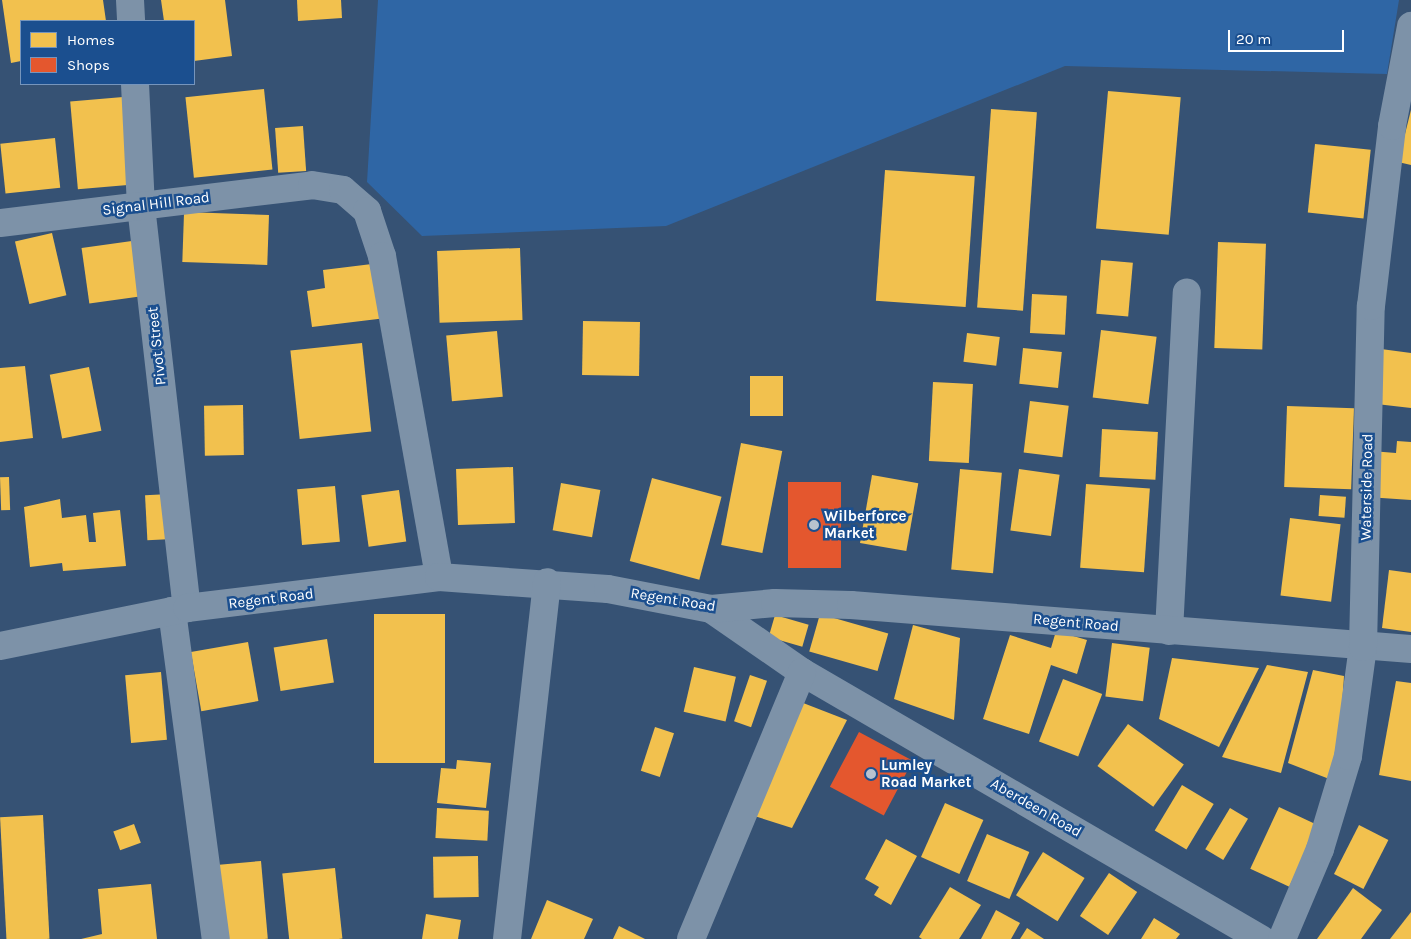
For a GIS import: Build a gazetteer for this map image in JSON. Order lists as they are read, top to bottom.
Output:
{
  "streets": {
    "street": [
      "Signal Hill Road",
      "Pivot Street",
      "Waterside Road",
      "Regent Road",
      "Aberdeen Road"
    ]
  },
  "crossings": [
    ["Signal Hill Road", "Pivot Street"],
    ["Signal Hill Road", "Regent Road"],
    ["Pivot Street", "Regent Road"],
    ["Waterside Road", "Regent Road"],
    ["Regent Road", "Aberdeen Road"]
  ],
  "places": ["Wilberforce Market", "Lumley Road Market"],
  "legend": ["Homes", "Shops"],
  "scale_bar": "20 m"
}
